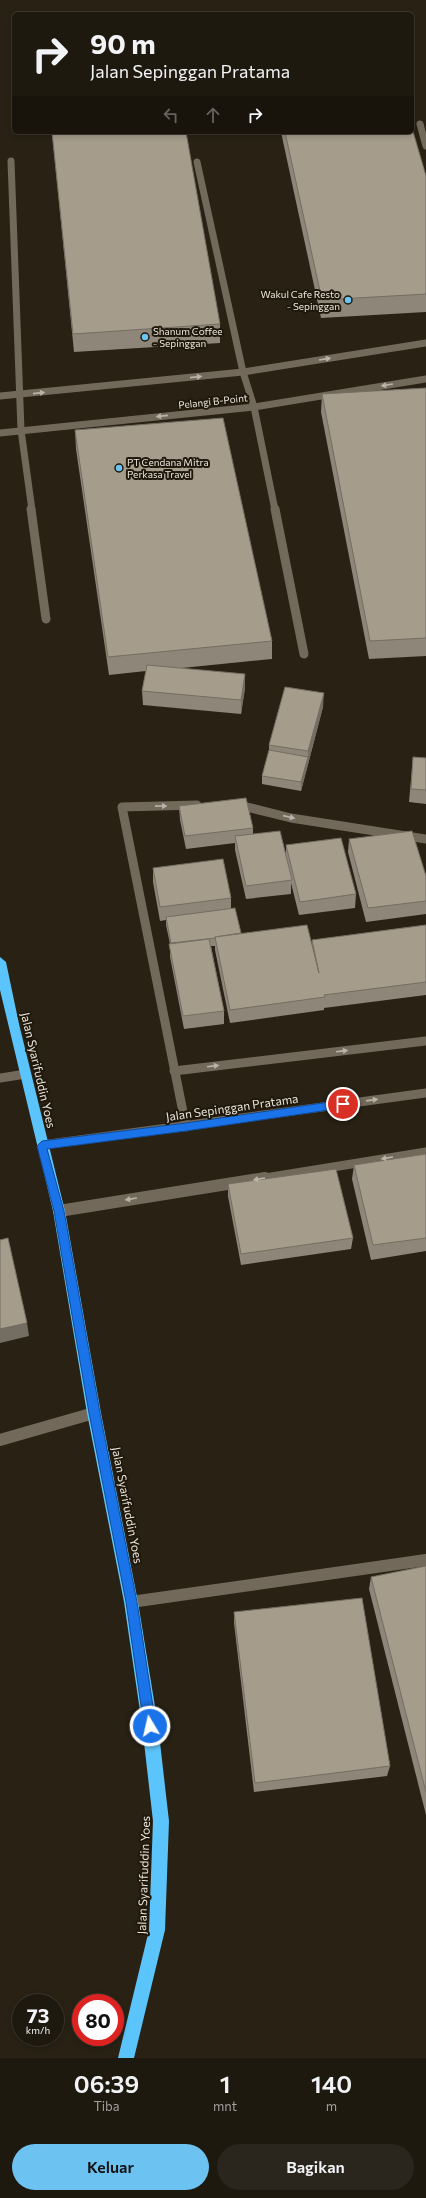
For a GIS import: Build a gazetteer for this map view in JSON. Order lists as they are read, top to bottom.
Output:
{
  "streets": {
    "highway": ["Jalan Syarifuddin Yoes"],
    "street": ["Pelangi B-Point", "Jalan Sepinggan Pratama"]
  },
  "crossings": [
    ["Jalan Syarifuddin Yoes", "Jalan Sepinggan Pratama"]
  ],
  "places": ["Wakul Cafe Resto - Sepinggan", "Shanum Coffee - Sepinggan", "PT Cendana Mitra Perkasa Travel"],
  "page": {
    "turn": ["90 m", "Jalan Sepinggan Pratama"],
    "speed": "73 km/h",
    "limit": "80",
    "eta": [
      "06:39",
      "Tiba",
      "1",
      "mnt",
      "140",
      "m"
    ],
    "buttons": ["Keluar", "Bagikan"]
  }
}
